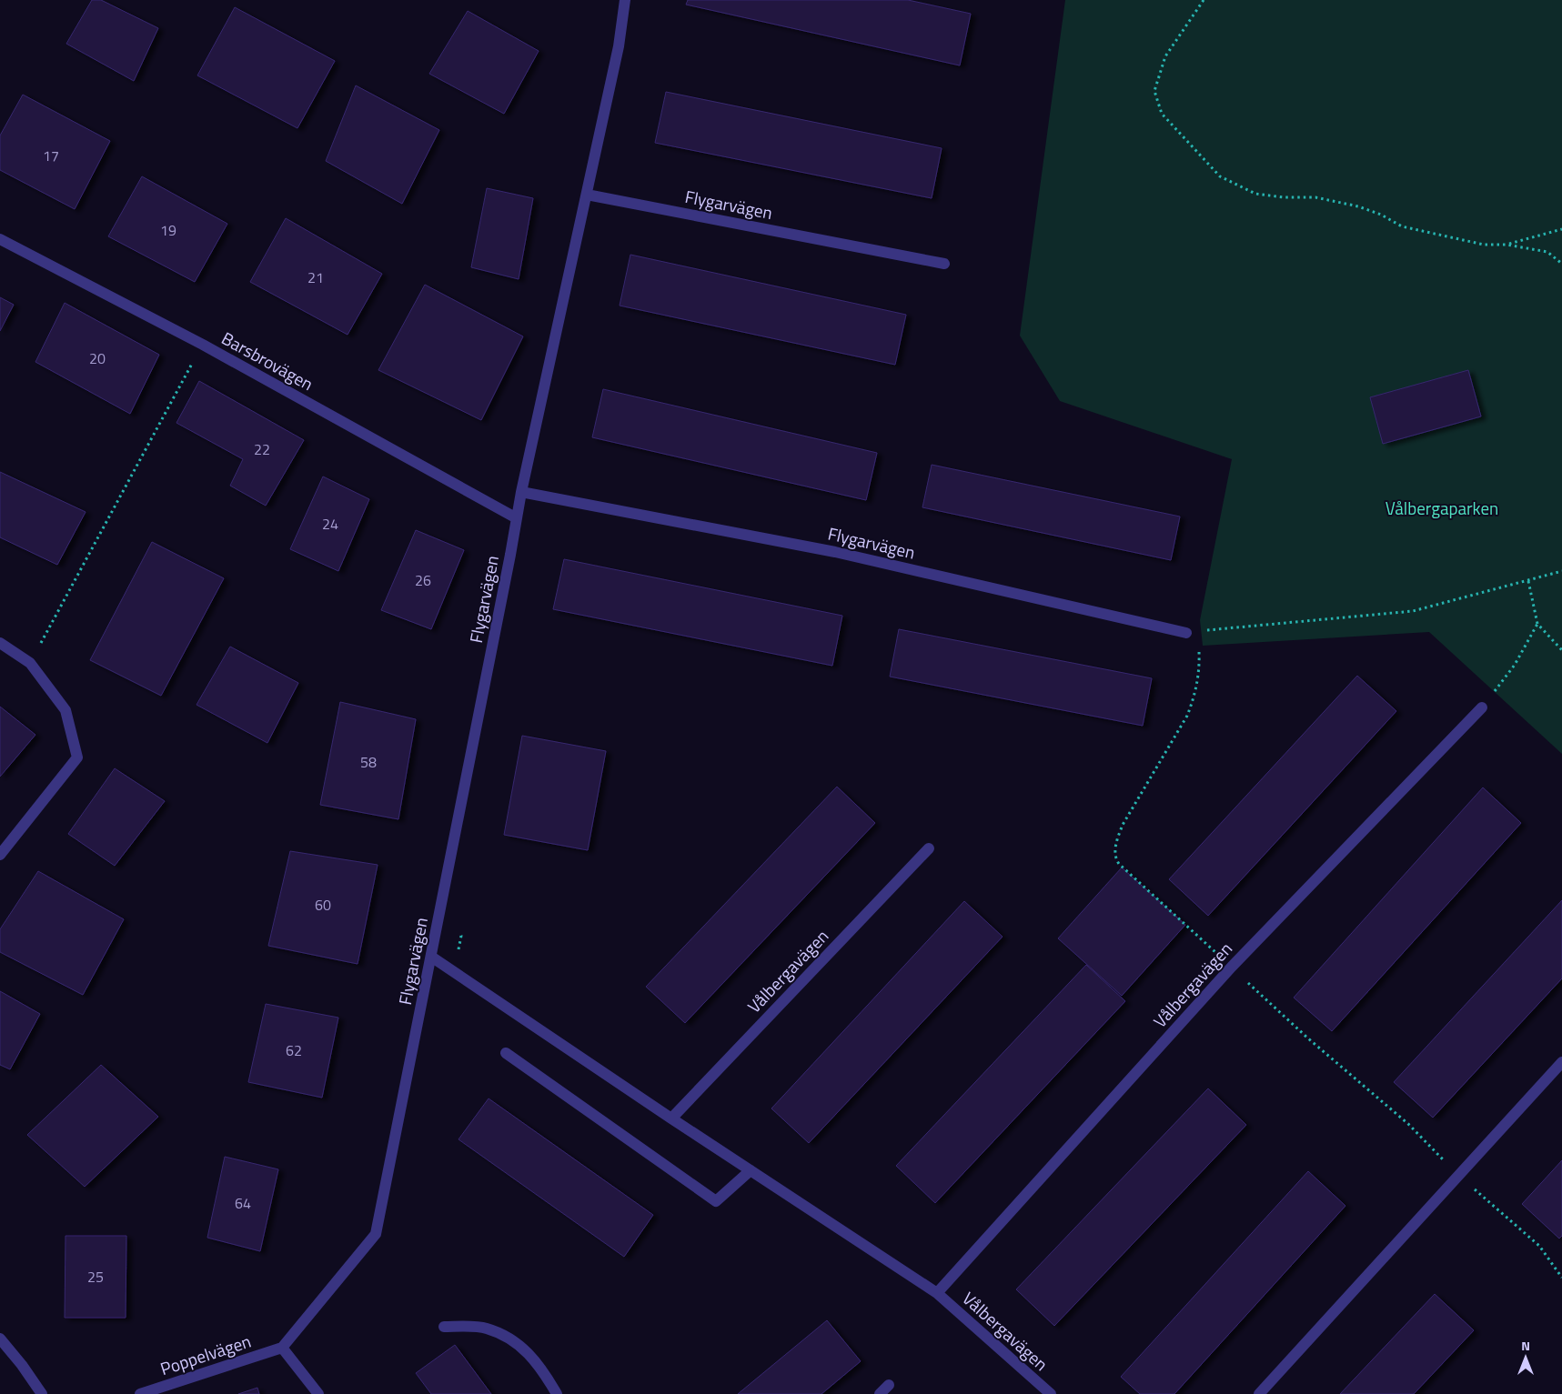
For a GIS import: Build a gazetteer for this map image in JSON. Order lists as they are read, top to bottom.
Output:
{
  "streets": {
    "street": [
      "Flygarvägen",
      "Barsbrovägen",
      "Vålbergavägen",
      "Poppelvägen"
    ]
  },
  "crossings": [
    ["Flygarvägen", "Barsbrovägen"],
    ["Flygarvägen", "Vålbergavägen"],
    ["Flygarvägen", "Poppelvägen"]
  ],
  "parks": ["Vålbergaparken"],
  "house_numbers": [
    "17",
    "19",
    "21",
    "20",
    "22",
    "24",
    "26",
    "58",
    "60",
    "62",
    "64",
    "25"
  ],
  "north": "top"
}
